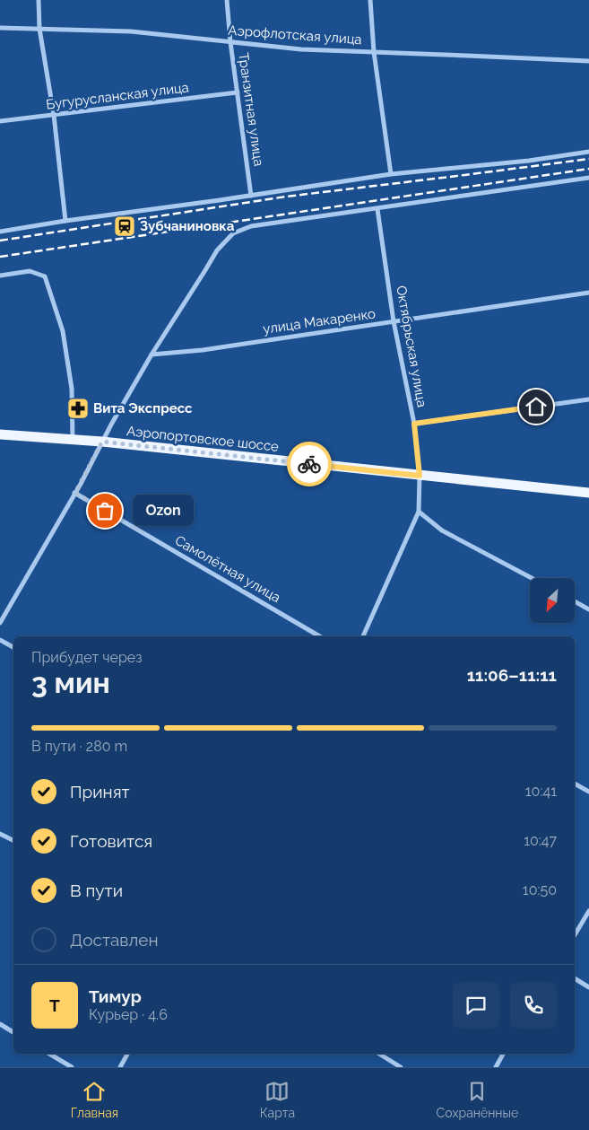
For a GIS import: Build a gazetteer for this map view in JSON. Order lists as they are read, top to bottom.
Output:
{
  "streets": {
    "main road": ["Аэропортовское шоссе"],
    "street": [
      "Аэрофлотская улица",
      "Бугурусланская улица",
      "Транзитная улица",
      "улица Макаренко",
      "Октябрьская улица",
      "Самолётная улица"
    ]
  },
  "crossings": [
    ["Аэрофлотская улица", "Транзитная улица"],
    ["Бугурусланская улица", "Транзитная улица"],
    ["улица Макаренко", "Октябрьская улица"],
    ["Октябрьская улица", "Аэропортовское шоссе"]
  ],
  "places": {
    "station": ["Зубчаниновка"],
    "pharmacy": ["Вита Экспресс"],
    "other": ["Ozon"]
  },
  "north": "bottom left",
  "page": {
    "bubble": "Ozon",
    "heading": ["3 мин", "Прибудет через", "11:06–11:11"],
    "panel": ["Тимур", "Курьер · 4.6"],
    "bar": "В пути · 280 m",
    "list": [
      ["Принят", "10:41"],
      ["Готовится", "10:47"],
      ["В пути", "10:50"],
      "Доставлен"
    ],
    "round": "Т",
    "tabs": ["Главная", "Карта", "Сохранённые"]
  }
}
